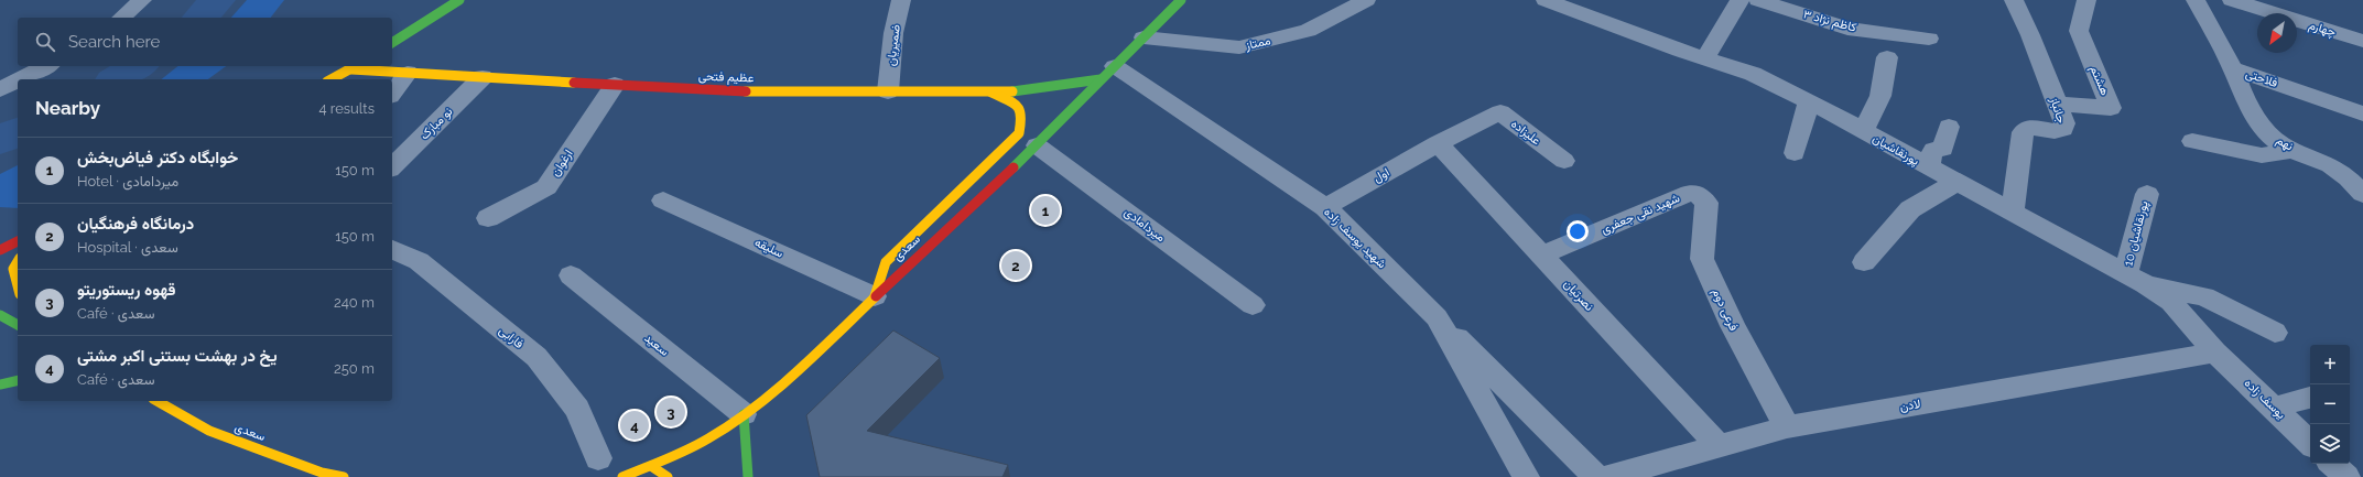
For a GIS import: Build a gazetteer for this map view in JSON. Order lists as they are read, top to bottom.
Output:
{
  "streets": {
    "main road": ["عظیم فتحی", "سعدی"],
    "street": [
      "کاظم نژاد ۳",
      "چهارم",
      "ممتاز",
      "ضمیریان",
      "فلاحتی",
      "هشتم",
      "جانباز",
      "نو مبارک",
      "علیزاده",
      "نهم",
      "پورنقاشیان",
      "ارغوان",
      "اول",
      "شهید نقی جعفری",
      "میردامادی",
      "پورنقاشیان 10",
      "شهید یوسف زاده",
      "سلیقه",
      "نصرتیان",
      "فرعی دوم",
      "فارابی",
      "سعید",
      "یوسف زاده",
      "لادن"
    ]
  },
  "crossings": [
    ["ممتاز", "سعدی"],
    ["ضمیریان", "عظیم فتحی"],
    ["عظیم فتحی", "نو مبارک"],
    ["عظیم فتحی", "ارغوان"],
    ["عظیم فتحی", "شهید یوسف زاده"],
    ["عظیم فتحی", "سعدی"],
    ["فلاحتی", "نهم"],
    ["هشتم", "جانباز"],
    ["جانباز", "پورنقاشیان"],
    ["علیزاده", "اول"],
    ["علیزاده", "نصرتیان"],
    ["پورنقاشیان", "پورنقاشیان 10"],
    ["پورنقاشیان", "یوسف زاده"],
    ["پورنقاشیان", "لادن"],
    ["اول", "شهید یوسف زاده"],
    ["اول", "نصرتیان"],
    ["شهید نقی جعفری", "نصرتیان"],
    ["شهید نقی جعفری", "فرعی دوم"],
    ["میردامادی", "سعدی"],
    ["شهید یوسف زاده", "سعدی"],
    ["سلیقه", "سعدی"],
    ["سعدی", "سعید"],
    ["نصرتیان", "لادن"],
    ["فرعی دوم", "لادن"],
    ["یوسف زاده", "لادن"]
  ],
  "north": "bottom left",
  "page": {
    "search": "Search here",
    "heading": ["Nearby", "4 results"],
    "list": [
      {
        "mark": "1",
        "name": "خوابگاه دکتر فیاض‌بخش",
        "note": "Hotel · میردامادی",
        "value": "150 m"
      },
      {
        "mark": "2",
        "name": "درمانگاه فرهنگیان",
        "note": "Hospital · سعدی",
        "value": "150 m"
      },
      {
        "mark": "3",
        "name": "قهوه ریستوریتو",
        "note": "Café · سعدی",
        "value": "240 m"
      },
      {
        "mark": "4",
        "name": "یخ در بهشت بستنی اکبر مشتی",
        "note": "Café · سعدی",
        "value": "250 m"
      }
    ],
    "pins": [
      "1",
      "2",
      "3",
      "4"
    ],
    "map_buttons": ["+", "−"]
  }
}
